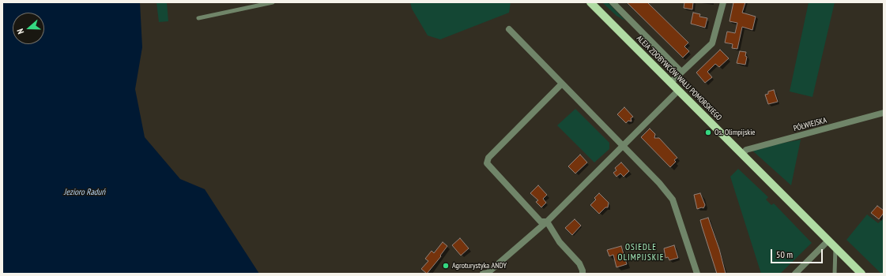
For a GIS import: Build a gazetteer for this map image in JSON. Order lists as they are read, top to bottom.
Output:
{
  "streets": {
    "main road": ["ALEJA ZDOBYWCÓW WAŁU POMORSKIEGO"],
    "street": ["PÓŁWIEJSKA"]
  },
  "crossings": [
    ["ALEJA ZDOBYWCÓW WAŁU POMORSKIEGO", "PÓŁWIEJSKA"]
  ],
  "districts": ["OSIEDLE OLIMPIJSKIE"],
  "water": ["Jezioro Raduń"],
  "places": ["Os. Olimpijskie", "Agroturystyka ANDY"],
  "scale_bar": "50 m",
  "north": "left"
}
